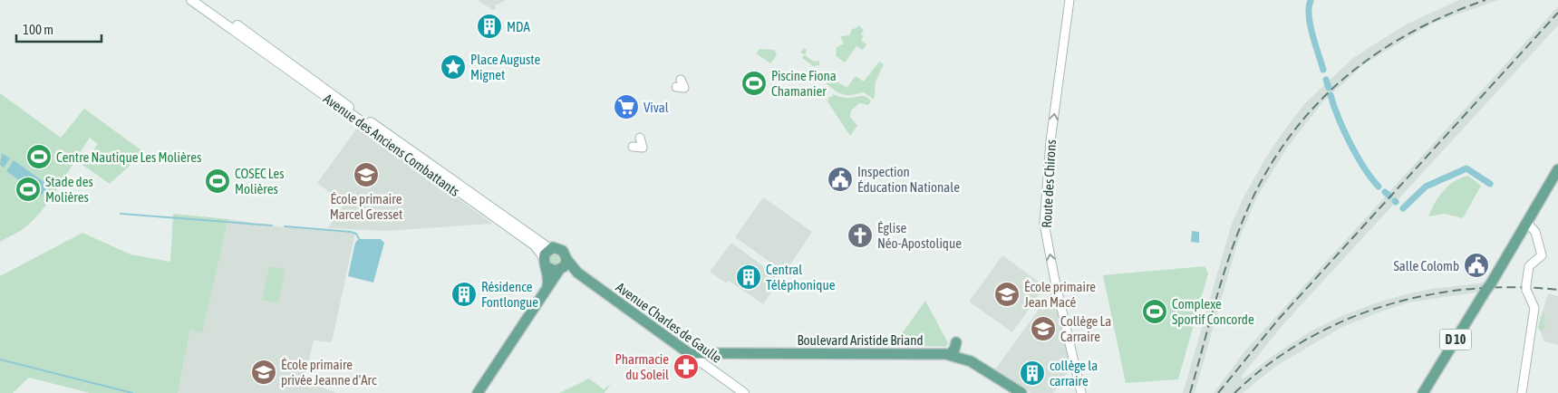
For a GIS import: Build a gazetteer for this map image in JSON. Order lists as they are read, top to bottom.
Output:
{
  "streets": {
    "main road": [
      "Avenue des Anciens Combattants",
      "Avenue Charles de Gaulle",
      "Boulevard Aristide Briand",
      "D 10"
    ],
    "street": ["Route des Chirons"]
  },
  "crossings": [
    ["Avenue des Anciens Combattants", "Avenue Charles de Gaulle"],
    ["Avenue Charles de Gaulle", "Boulevard Aristide Briand"]
  ],
  "one_way": ["Route des Chirons"],
  "places": {
    "building": [
      "MDA",
      "Central Téléphonique",
      "Résidence Fontlongue",
      "collège la carraire"
    ],
    "place": ["Place Auguste Mignet"],
    "sports": [
      "Piscine Fiona Chamanier",
      "Centre Nautique Les Molières",
      "COSEC Les Molières",
      "Stade des Molières",
      "Complexe Sportif Concorde"
    ],
    "supermarket": ["Vival"],
    "school or university": [
      "École primaire Marcel Gresset",
      "École primaire Jean Macé",
      "Collège La Carraire",
      "École primaire privée Jeanne d'Arc"
    ],
    "public building": ["Inspection Éducation Nationale", "Salle Colomb"],
    "church": ["Église Néo-Apostolique"],
    "pharmacy": ["Pharmacie du Soleil"]
  },
  "scale_bar": "100 m"
}
